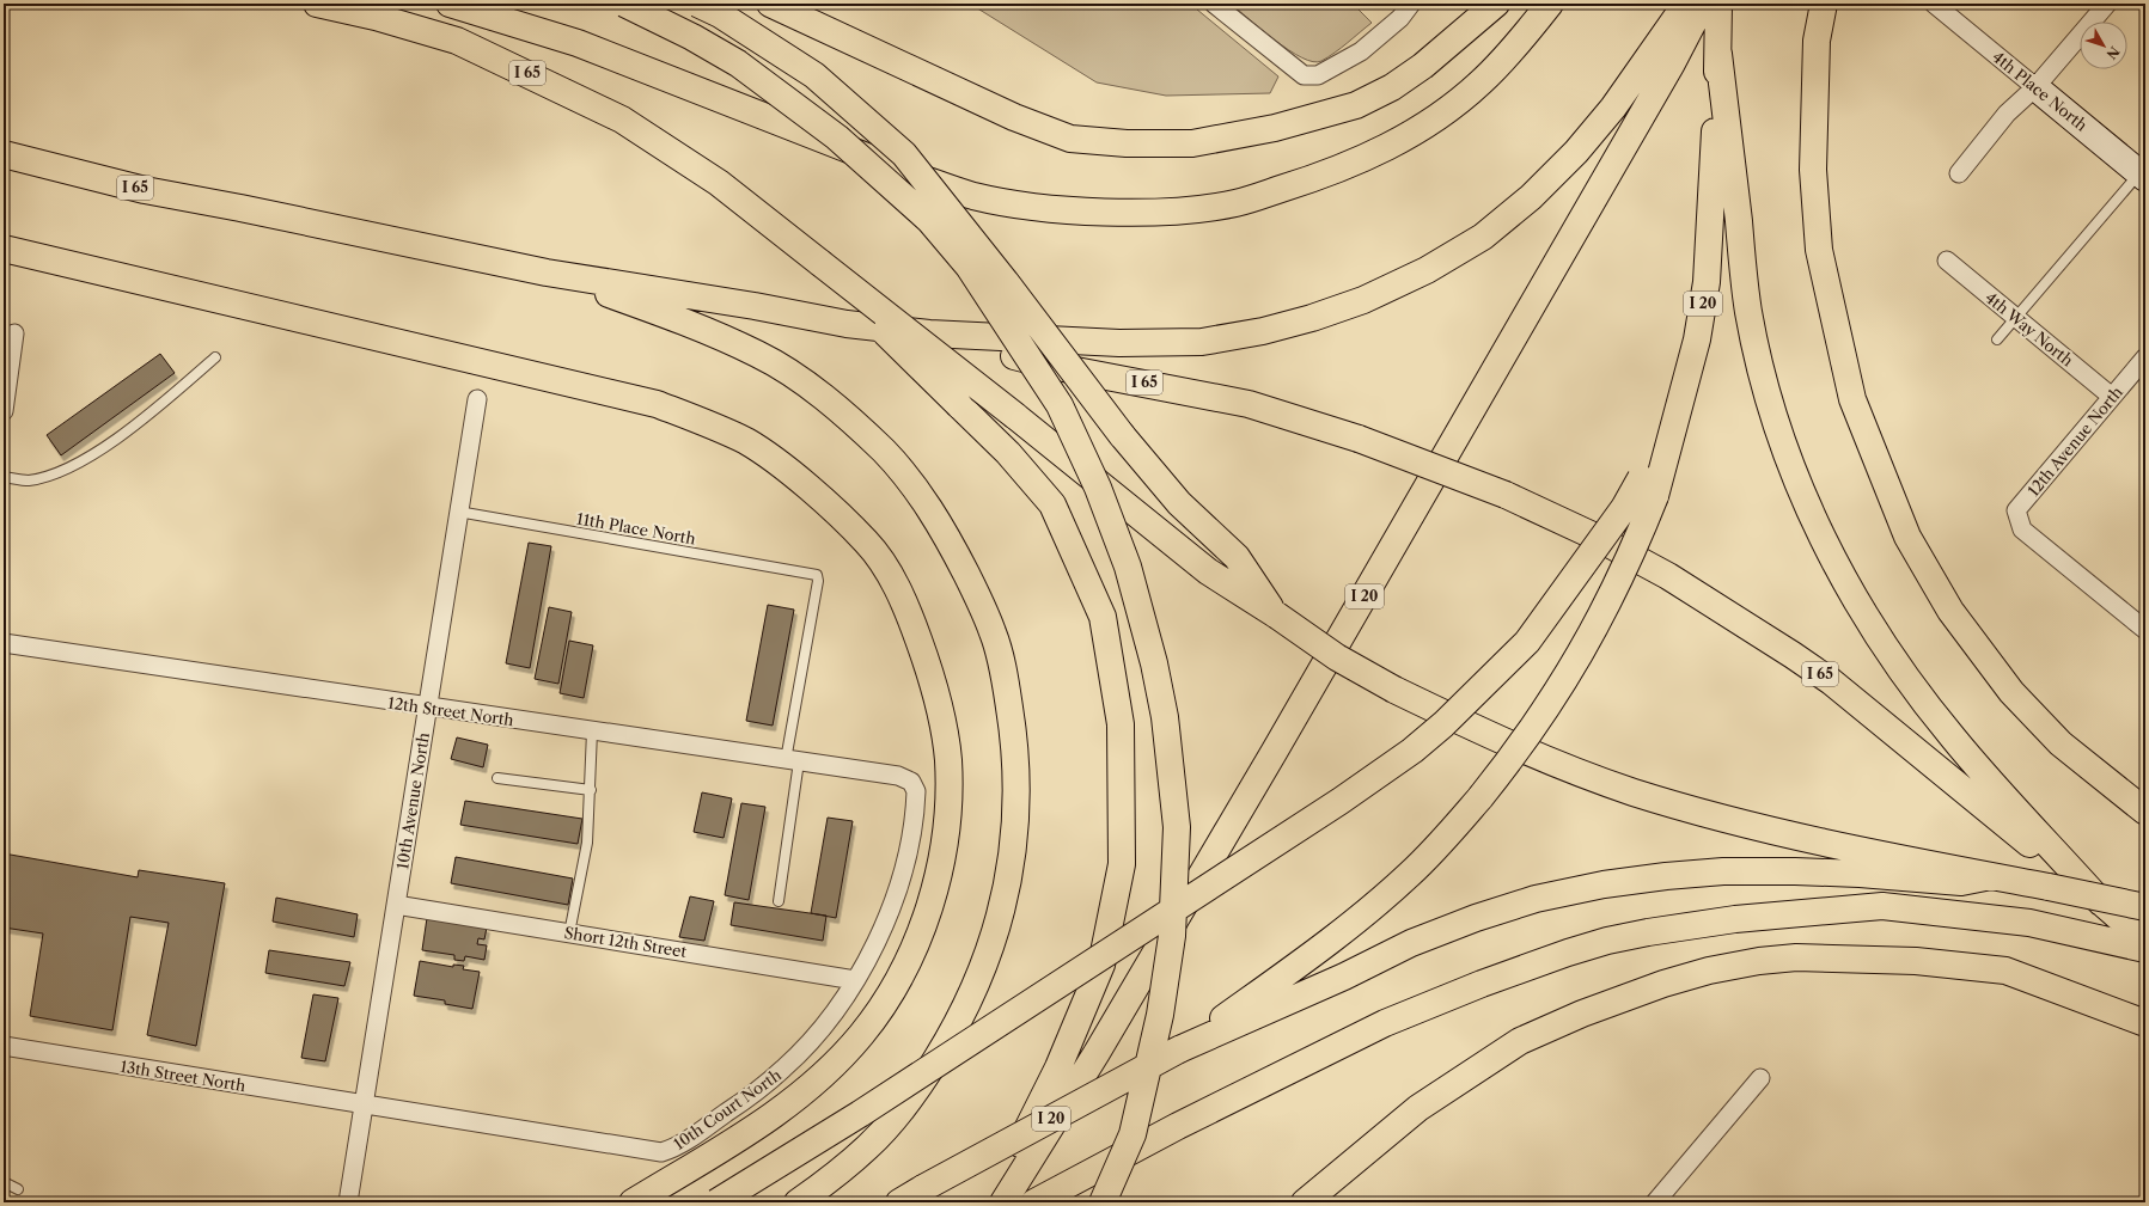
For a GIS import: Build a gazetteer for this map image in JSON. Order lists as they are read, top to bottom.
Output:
{
  "streets": {
    "highway": ["I 65", "I 20"],
    "street": [
      "4th Place North",
      "4th Way North",
      "12th Avenue North",
      "12th Street North",
      "10th Avenue North",
      "Short 12th Street",
      "13th Street North",
      "10th Court North"
    ],
    "lane": ["11th Place North"]
  },
  "crossings": [
    ["4th Way North", "12th Avenue North"],
    ["11th Place North", "12th Street North"],
    ["11th Place North", "10th Avenue North"],
    ["12th Street North", "10th Avenue North"],
    ["12th Street North", "10th Court North"],
    ["10th Avenue North", "Short 12th Street"],
    ["10th Avenue North", "13th Street North"],
    ["10th Avenue North", "10th Court North"],
    ["Short 12th Street", "10th Court North"],
    ["13th Street North", "10th Court North"]
  ],
  "north": "bottom right"
}
